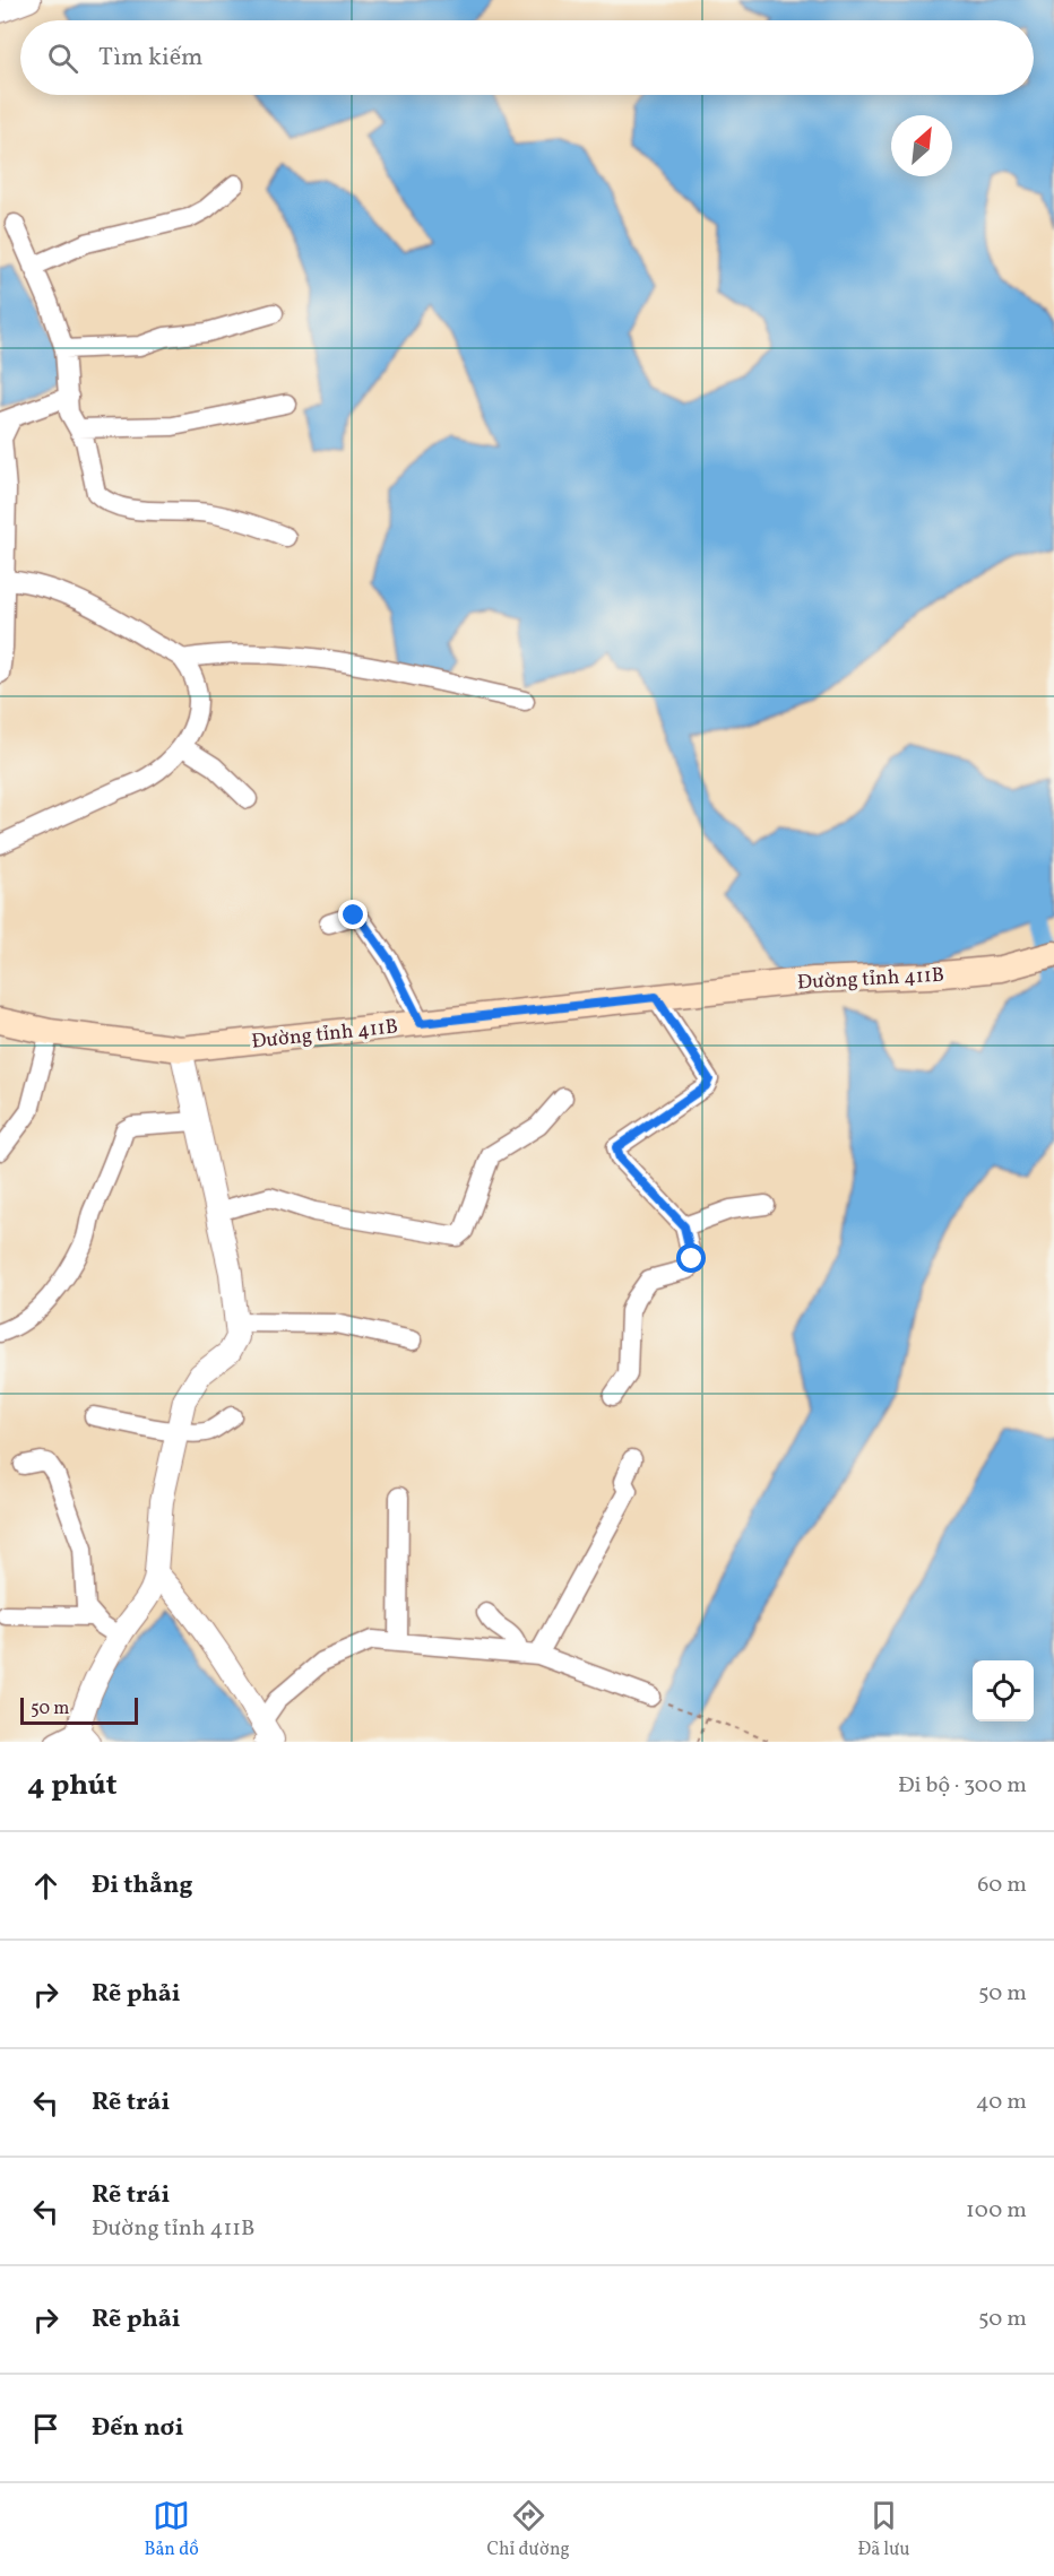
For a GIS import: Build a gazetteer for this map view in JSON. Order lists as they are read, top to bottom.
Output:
{
  "streets": {
    "main road": ["Đường tỉnh 411B"]
  },
  "scale_bar": "50 m",
  "north": "top right",
  "page": {
    "search": "Tìm kiếm",
    "scale": "50 m",
    "heading": ["4 phút", "Đi bộ · 300 m"],
    "list": [
      ["Đi thẳng", "60 m"],
      ["Rẽ phải", "50 m"],
      ["Rẽ trái", "40 m"],
      ["Rẽ trái", "Đường tỉnh 411B", "100 m"],
      ["Rẽ phải", "50 m"],
      "Đến nơi"
    ],
    "nav": ["Bản đồ", "Chỉ đường", "Đã lưu"]
  }
}
